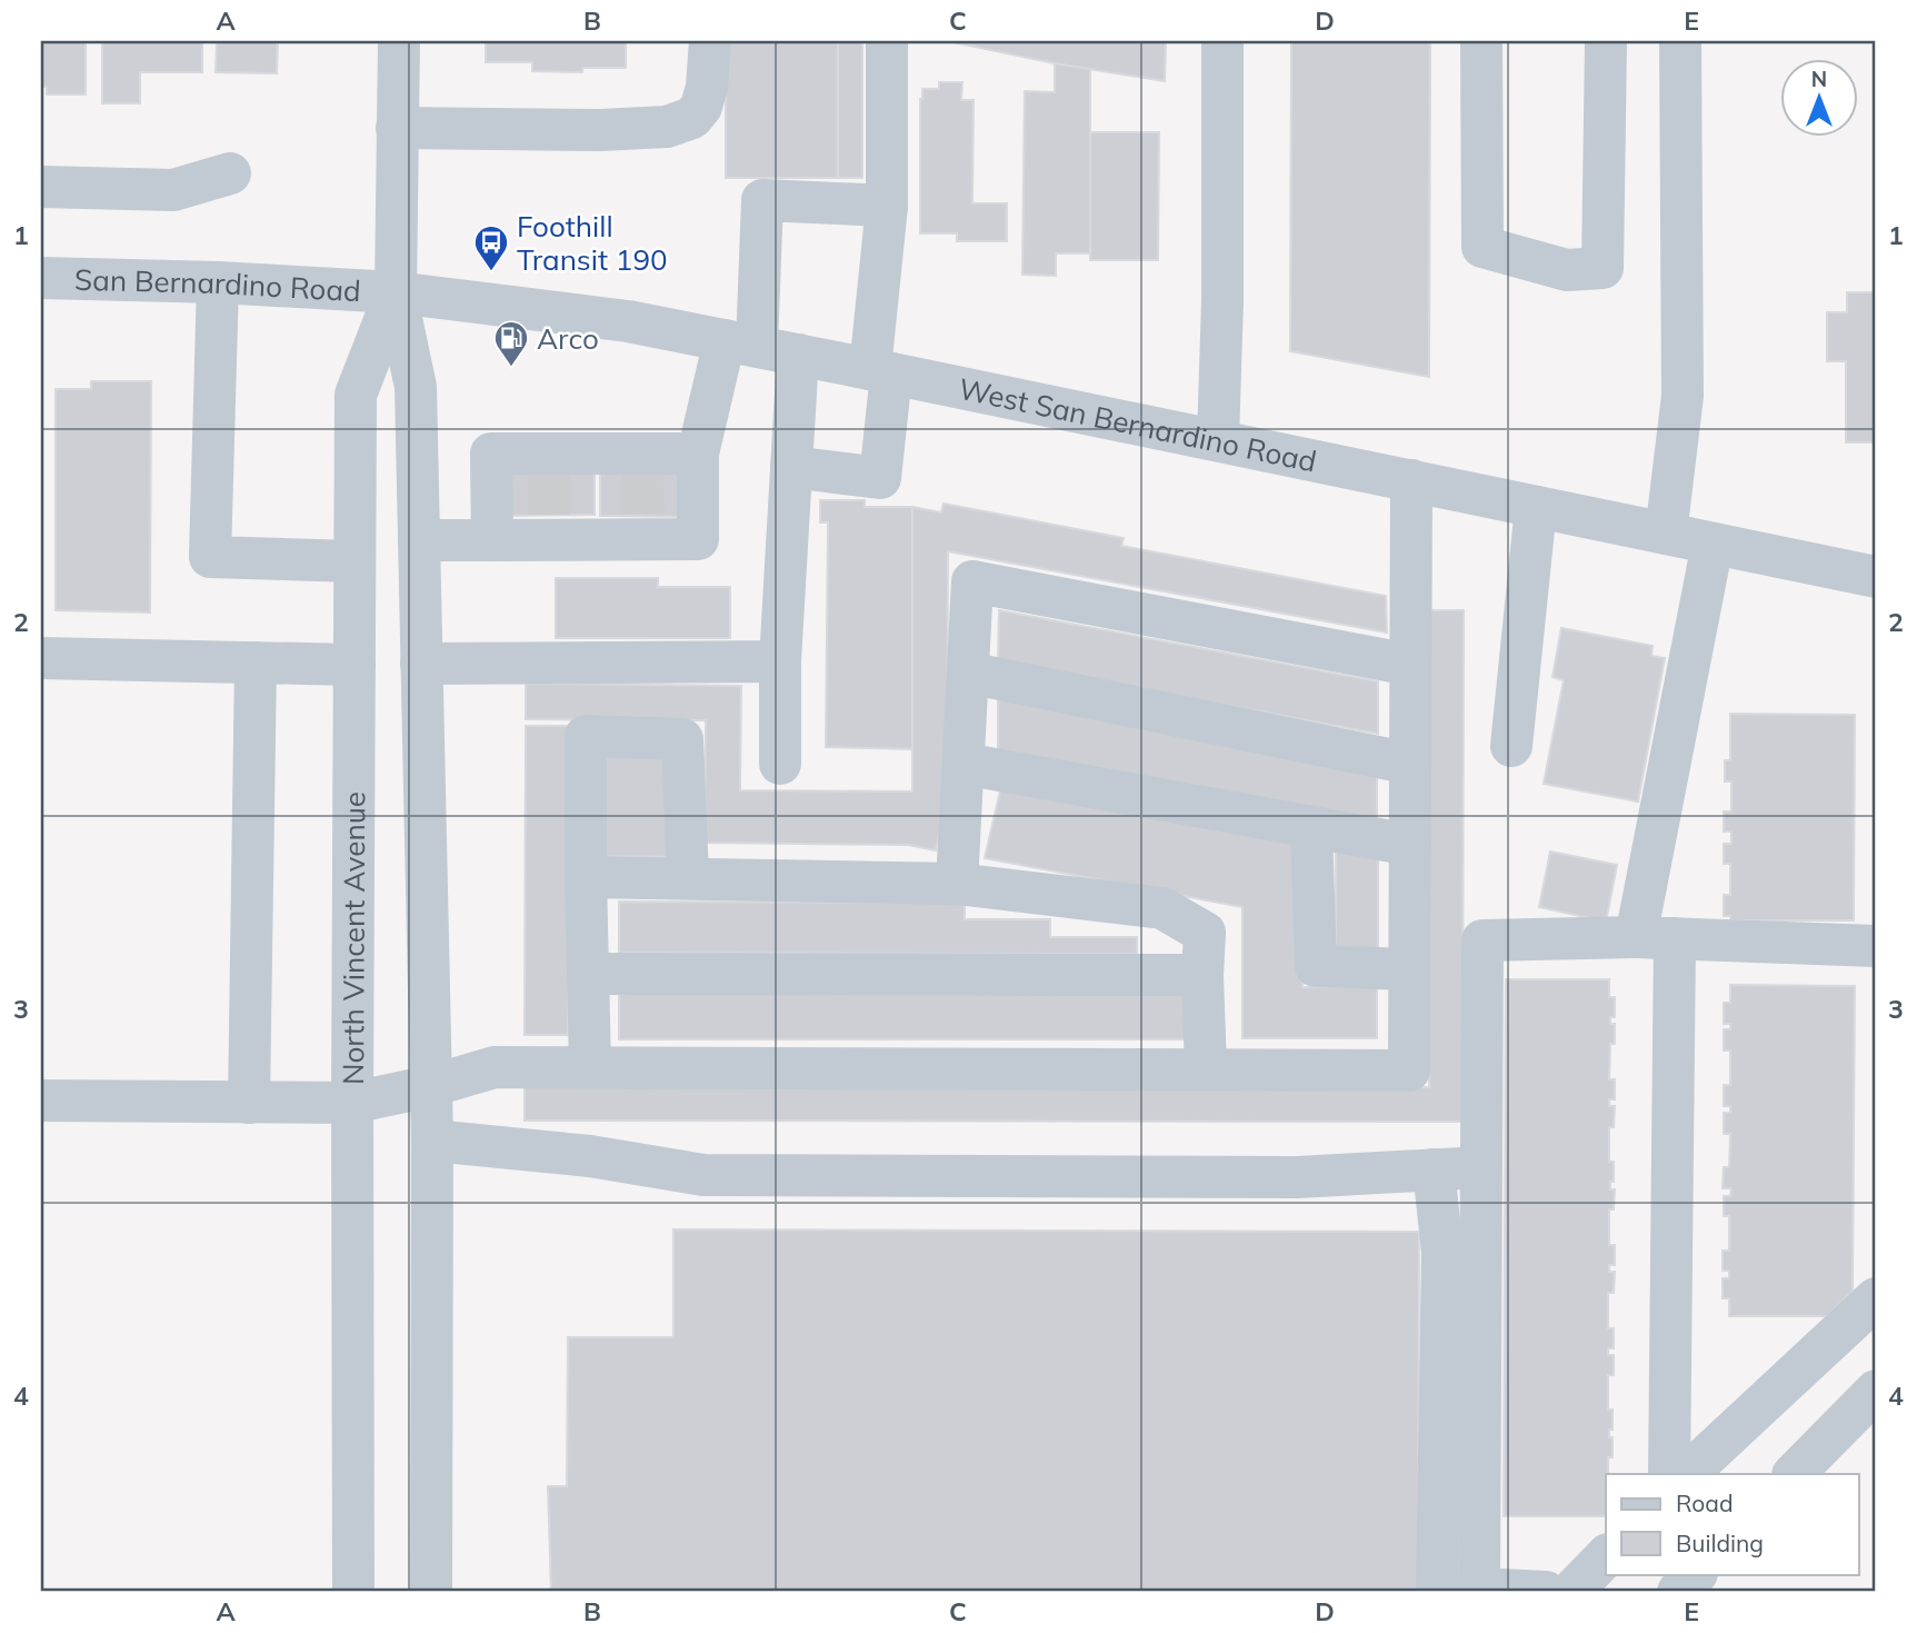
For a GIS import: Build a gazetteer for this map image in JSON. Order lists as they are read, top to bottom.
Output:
{
  "streets": {
    "street": ["San Bernardino Road", "West San Bernardino Road", "North Vincent Avenue"]
  },
  "crossings": [
    ["San Bernardino Road", "West San Bernardino Road"],
    ["San Bernardino Road", "North Vincent Avenue"],
    ["West San Bernardino Road", "North Vincent Avenue"]
  ],
  "places": {
    "bus stop": ["Foothill Transit 190"],
    "fuel station": ["Arco"]
  },
  "legend": ["Road", "Building"],
  "north": "top",
  "grid": {
    "columns": [
      "A",
      "B",
      "C",
      "D",
      "E"
    ],
    "rows": [
      "1",
      "2",
      "3",
      "4"
    ]
  }
}
